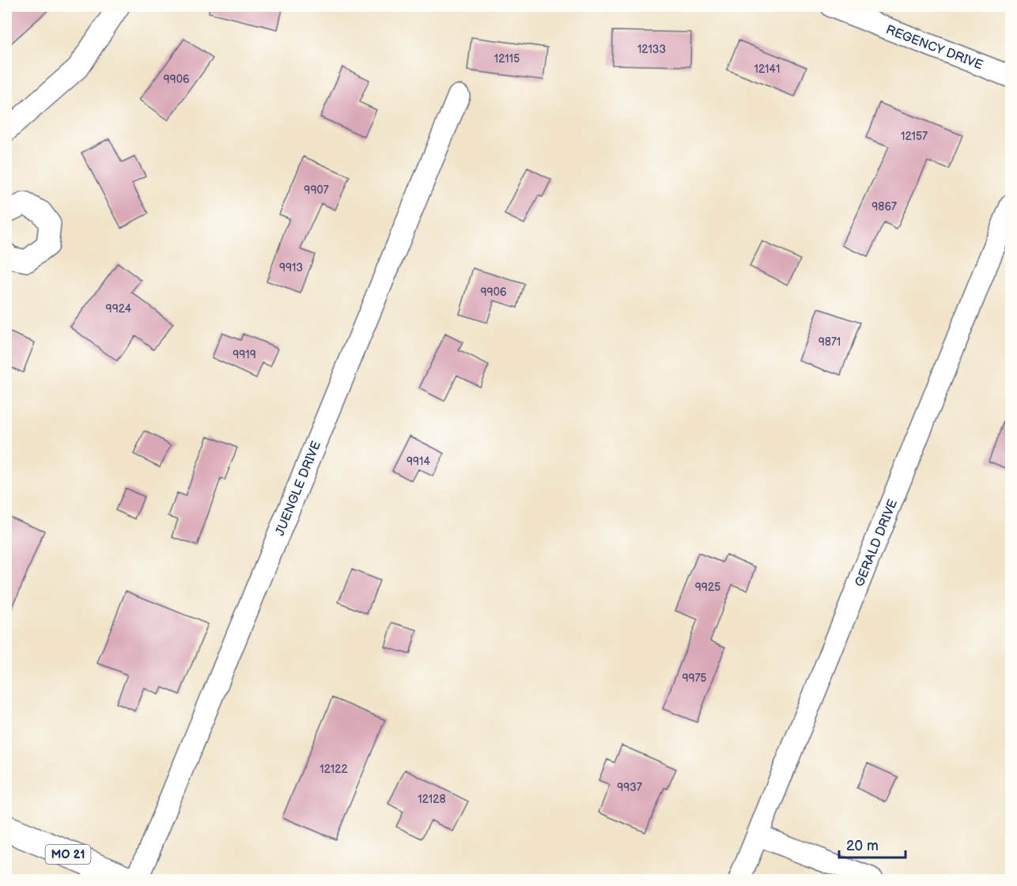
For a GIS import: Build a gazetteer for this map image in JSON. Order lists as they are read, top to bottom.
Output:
{
  "streets": {
    "main road": ["MO 21"],
    "street": ["REGENCY DRIVE", "JUENGLE DRIVE", "GERALD DRIVE"]
  },
  "house_numbers": [
    "12133",
    "12115",
    "12141",
    "9906",
    "12157",
    "9907",
    "9867",
    "9913",
    "9906",
    "9924",
    "9871",
    "9919",
    "9914",
    "9925",
    "9975",
    "12122",
    "9937",
    "12128"
  ],
  "scale_bar": "20 m"
}
